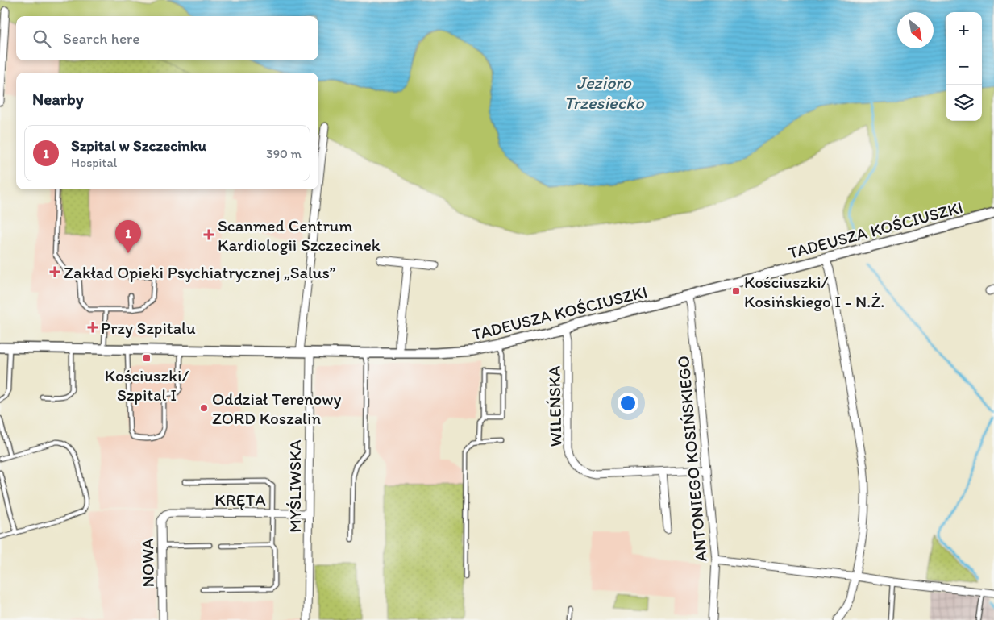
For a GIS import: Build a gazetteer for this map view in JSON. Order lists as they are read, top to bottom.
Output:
{
  "streets": {
    "street": [
      "TADEUSZA KOŚCIUSZKI",
      "WILEŃSKA",
      "ANTONIEGO KOSIŃSKIEGO",
      "MYŚLIWSKA",
      "KRĘTA",
      "NOWA"
    ]
  },
  "crossings": [
    ["TADEUSZA KOŚCIUSZKI", "WILEŃSKA"],
    ["TADEUSZA KOŚCIUSZKI", "ANTONIEGO KOSIŃSKIEGO"],
    ["TADEUSZA KOŚCIUSZKI", "MYŚLIWSKA"],
    ["WILEŃSKA", "ANTONIEGO KOSIŃSKIEGO"],
    ["MYŚLIWSKA", "KRĘTA"],
    ["KRĘTA", "NOWA"]
  ],
  "water": ["Jezioro Trzesiecko"],
  "places": {
    "health": ["Scanmed Centrum Kardiologii Szczecinek", "Zakład Opieki Psychiatrycznej „Salus”", "Przy Szpitalu"],
    "transit": ["Kościuszki/ Kosińskiego I - N.Ż.", "Kościuszki/ Szpital I"],
    "other": ["Oddział Terenowy ZORD Koszalin"]
  },
  "north": "bottom right",
  "page": {
    "map_buttons": ["+", "−"],
    "search": "Search here",
    "heading": "Nearby",
    "list": [
      {
        "mark": "1",
        "name": "Szpital w Szczecinku",
        "note": "Hospital",
        "value": "390 m"
      }
    ],
    "pins": "1"
  }
}
